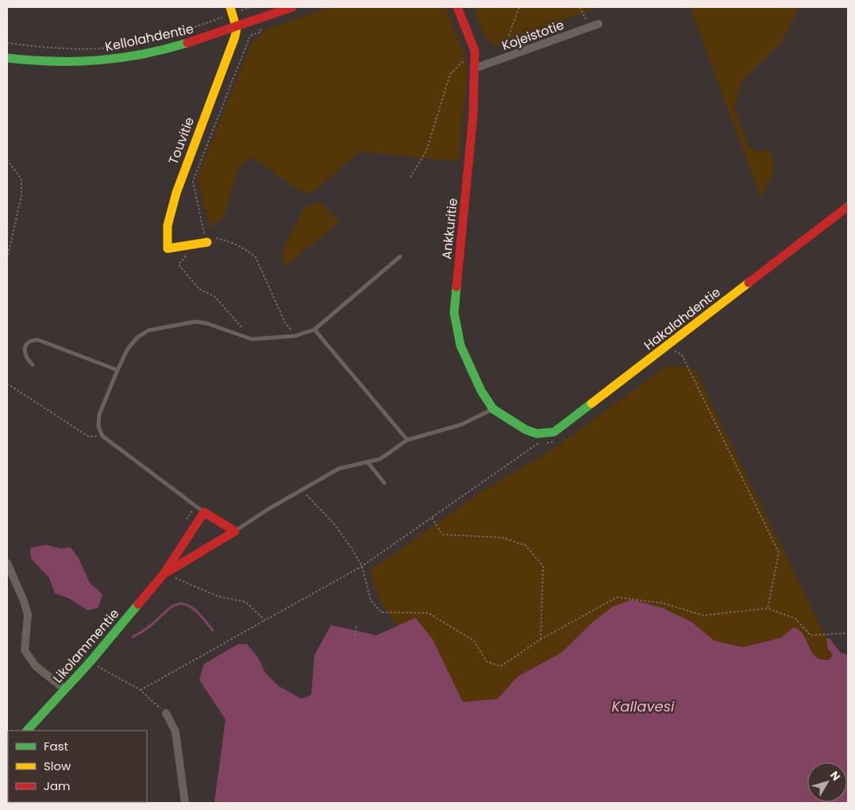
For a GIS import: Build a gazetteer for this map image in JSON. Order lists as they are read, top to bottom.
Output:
{
  "streets": {
    "street": [
      "Kojeistotie",
      "Kellolahdentie",
      "Touvitie",
      "Ankkuritie",
      "Hakalahdentie",
      "Likolammentie"
    ]
  },
  "crossings": [
    ["Kojeistotie", "Ankkuritie"],
    ["Kellolahdentie", "Touvitie"],
    ["Ankkuritie", "Hakalahdentie"]
  ],
  "water": ["Kallavesi"],
  "legend": ["Fast", "Slow", "Jam"],
  "north": "top right"
}
